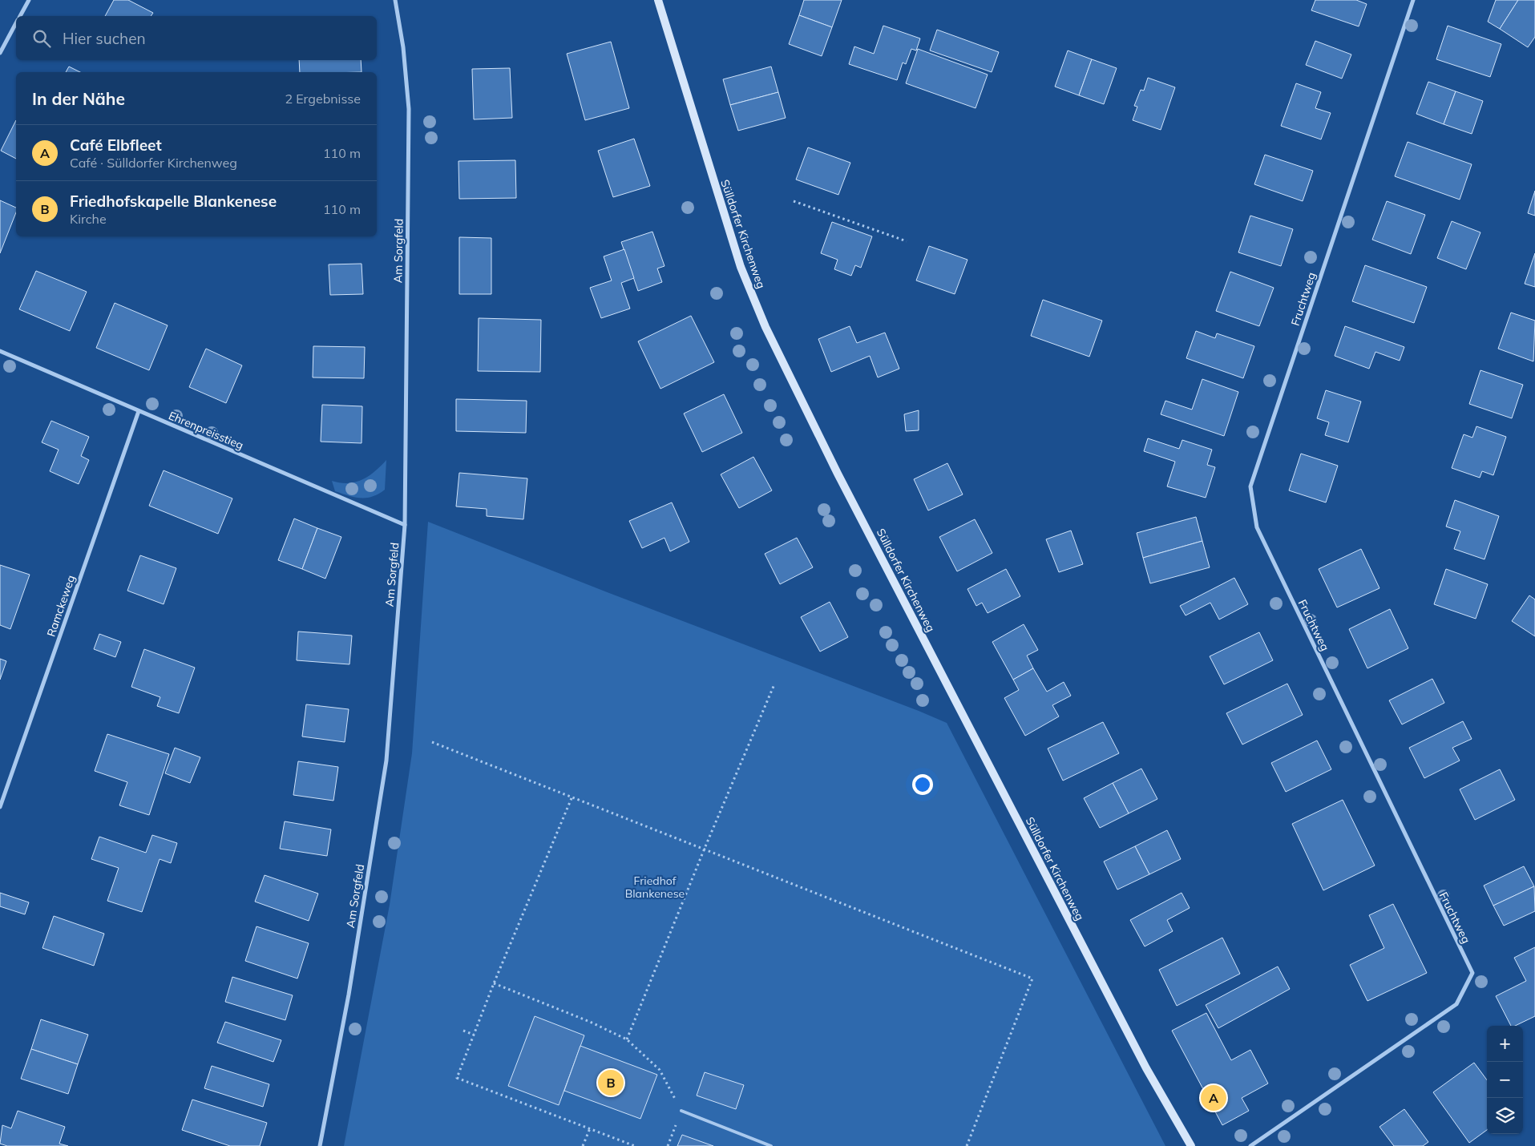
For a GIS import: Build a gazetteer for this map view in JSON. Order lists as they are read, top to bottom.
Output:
{
  "streets": {
    "street": [
      "Sülldorfer Kirchenweg",
      "Am Sorgfeld",
      "Fruchtweg",
      "Ehrenpreisstieg",
      "Ramckeweg"
    ]
  },
  "crossings": [
    ["Am Sorgfeld", "Ehrenpreisstieg"],
    ["Ehrenpreisstieg", "Ramckeweg"]
  ],
  "parks": ["Friedhof Blankenese"],
  "page": {
    "search": "Hier suchen",
    "heading": ["In der Nähe", "2 Ergebnisse"],
    "list": [
      {
        "mark": "A",
        "name": "Café Elbfleet",
        "note": "Café · Sülldorfer Kirchenweg",
        "value": "110 m"
      },
      {
        "mark": "B",
        "name": "Friedhofskapelle Blankenese",
        "note": "Kirche",
        "value": "110 m"
      }
    ],
    "map_buttons": ["+", "−"],
    "pins": ["B", "A"]
  }
}
